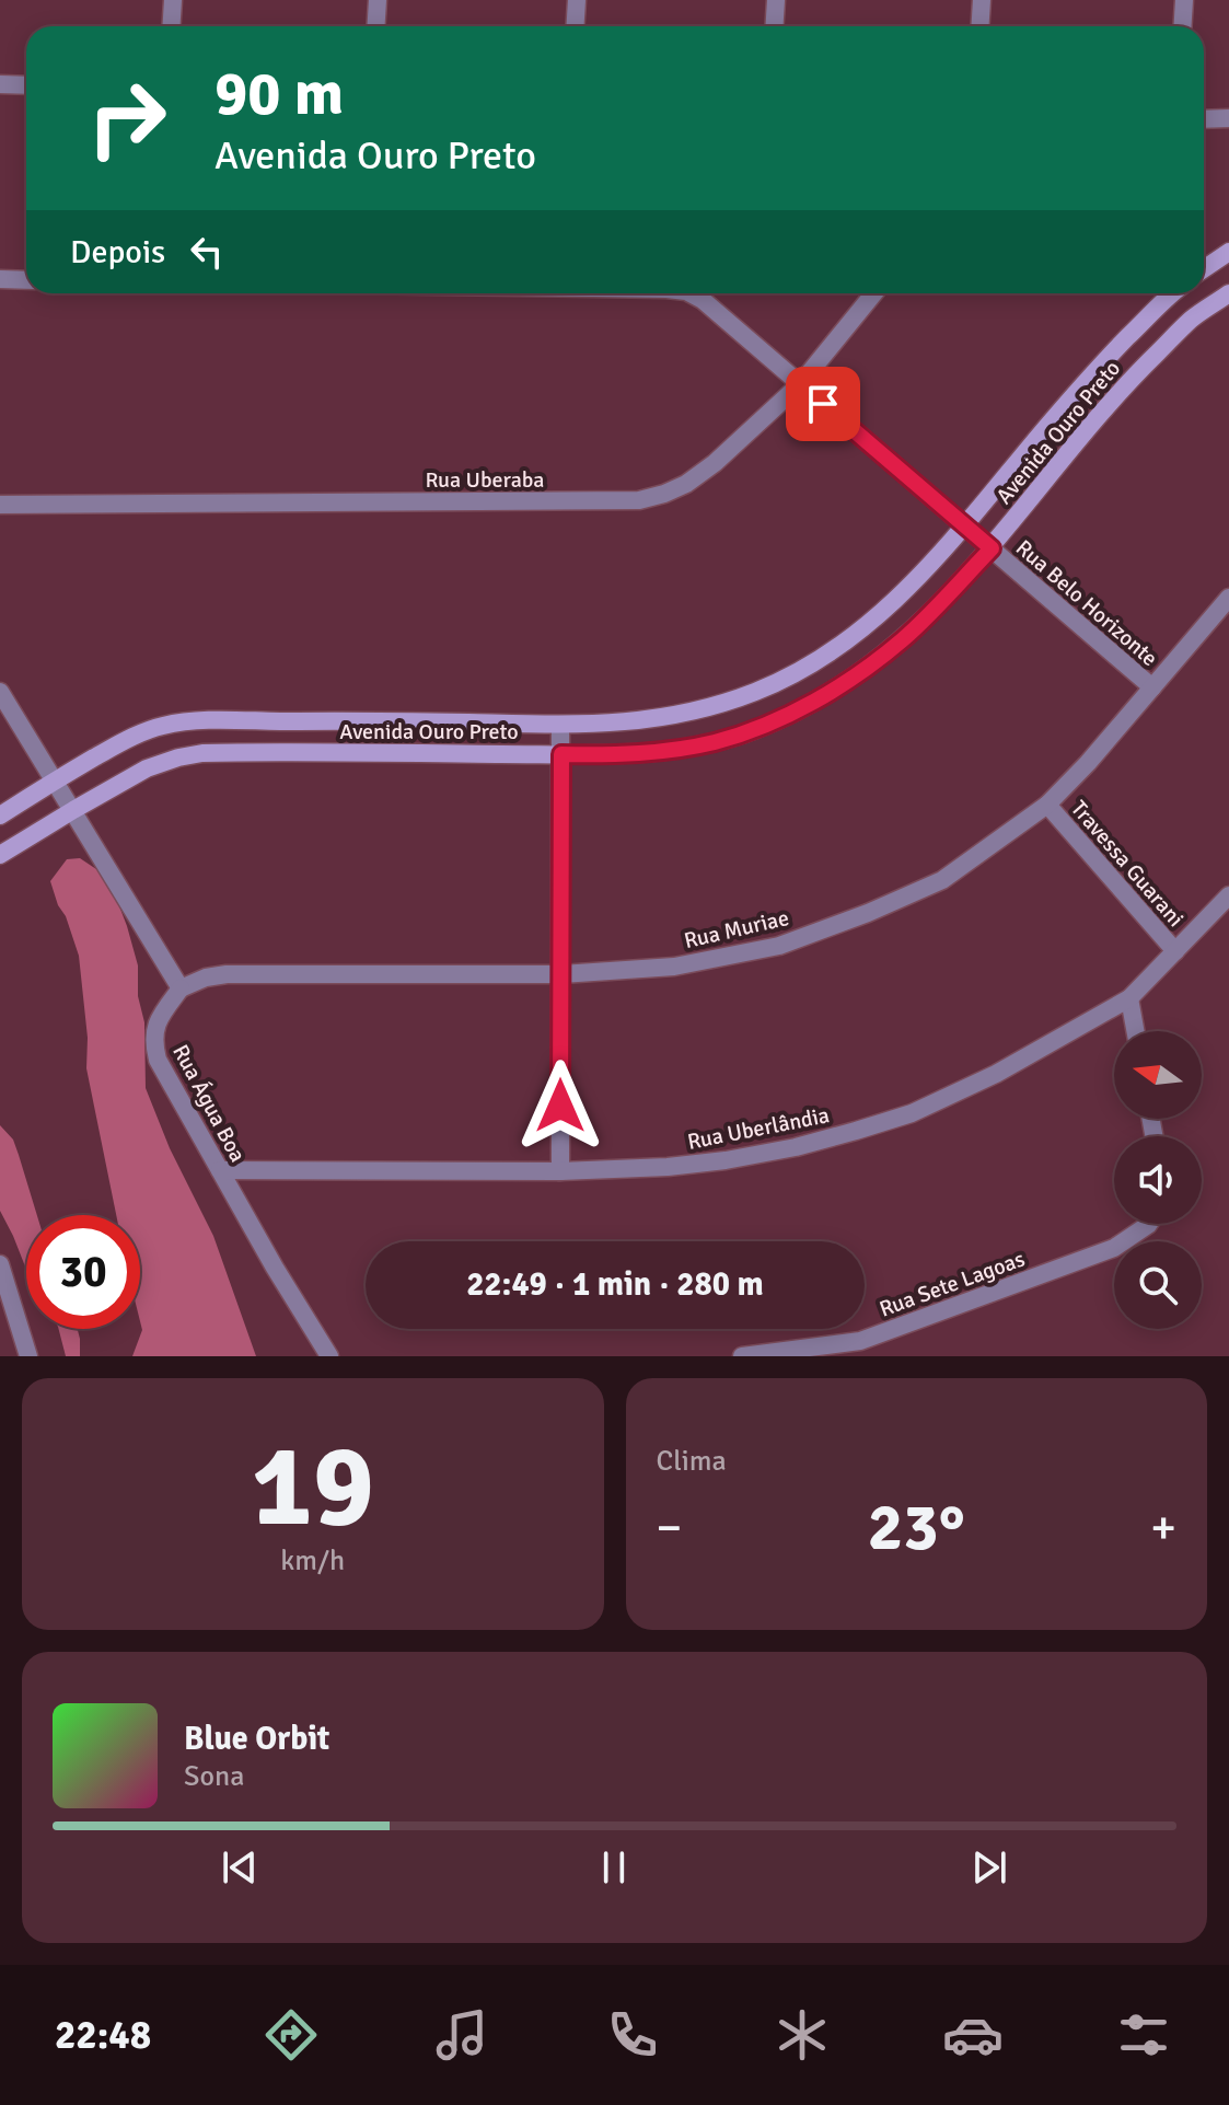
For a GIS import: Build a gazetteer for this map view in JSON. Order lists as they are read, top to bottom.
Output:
{
  "streets": {
    "street": [
      "Avenida Ouro Preto",
      "Rua Uberaba",
      "Rua Belo Horizonte",
      "Travessa Guarani",
      "Rua Muriae",
      "Rua Água Boa",
      "Rua Uberlândia",
      "Rua Sete Lagoas"
    ]
  },
  "crossings": [
    ["Avenida Ouro Preto", "Rua Belo Horizonte"],
    ["Rua Uberaba", "Rua Belo Horizonte"],
    ["Rua Belo Horizonte", "Rua Muriae"],
    ["Travessa Guarani", "Rua Muriae"],
    ["Travessa Guarani", "Rua Uberlândia"],
    ["Rua Muriae", "Rua Água Boa"],
    ["Rua Água Boa", "Rua Uberlândia"]
  ],
  "north": "left",
  "page": {
    "turn": ["90 m", "Avenida Ouro Preto"],
    "then": "Depois",
    "limit": "30",
    "trip": "22:49 · 1 min · 280 m",
    "tile": [
      ["19", "km/h"],
      "Clima"
    ],
    "heat": ["−", "23°", "+"],
    "song": ["Blue Orbit", "Sona"],
    "tabs": "22:48"
  }
}
